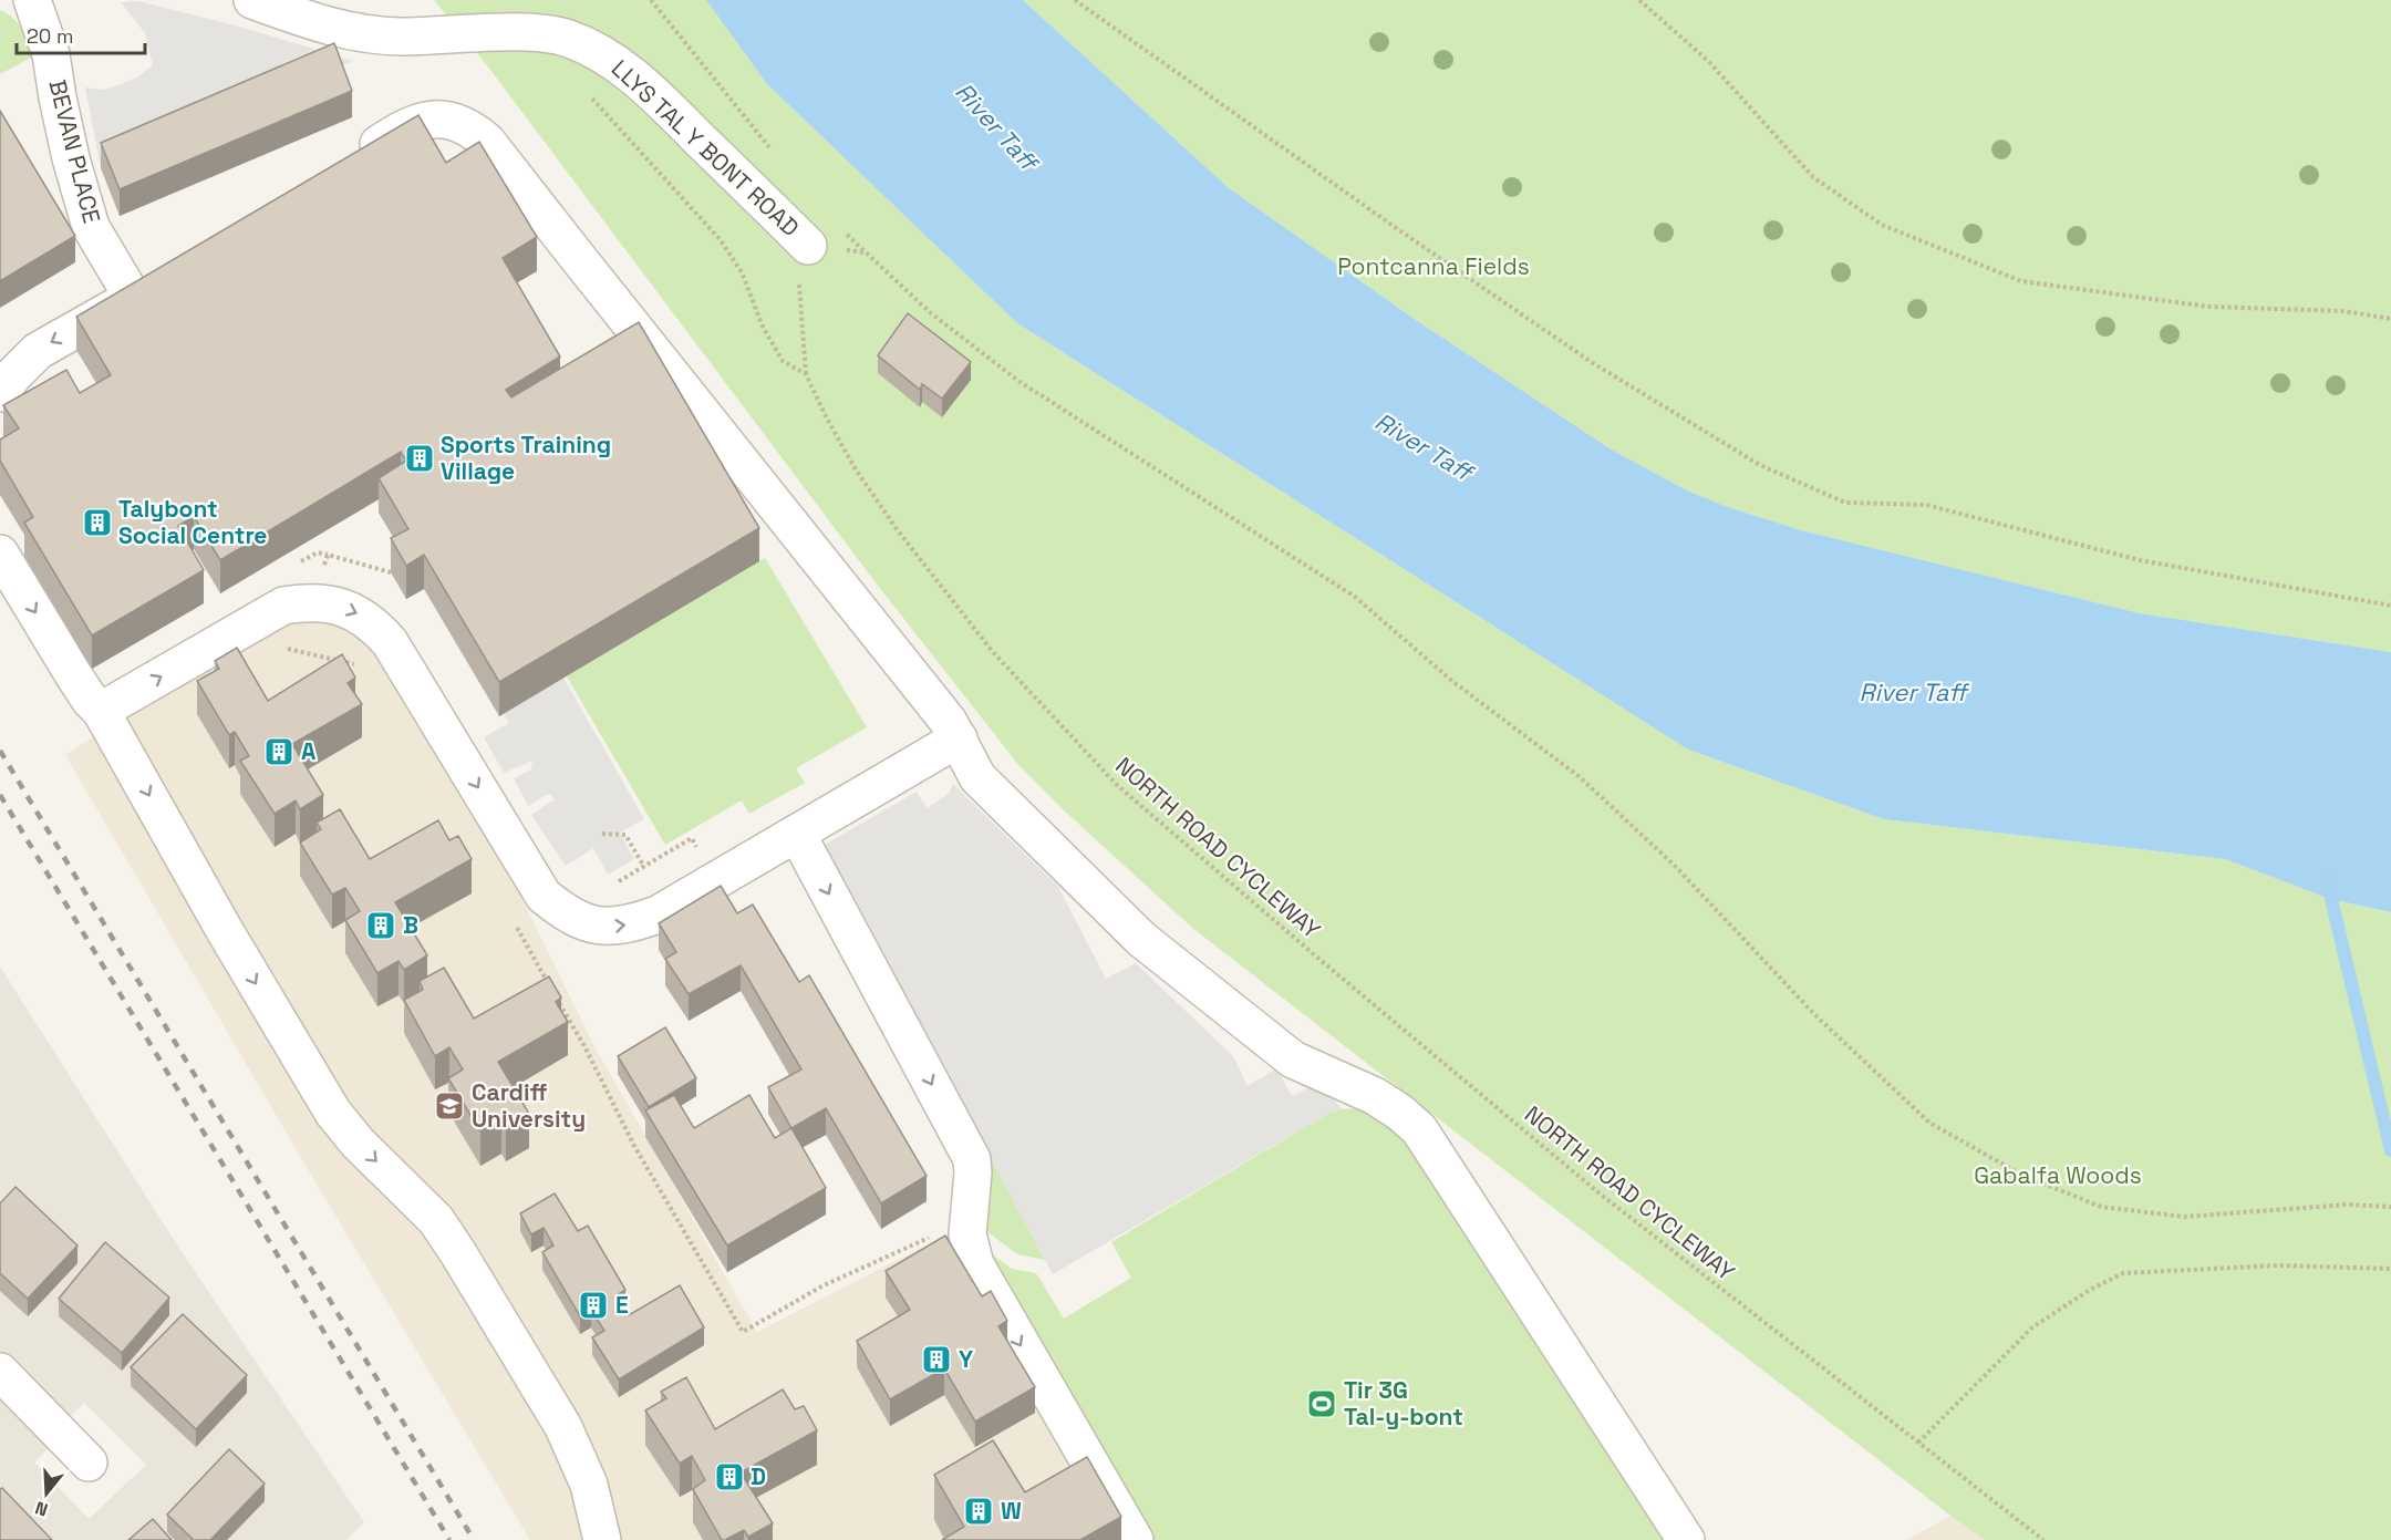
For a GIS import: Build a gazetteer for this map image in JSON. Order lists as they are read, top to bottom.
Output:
{
  "streets": {
    "street": ["LLYS TAL Y BONT ROAD", "BEVAN PLACE"],
    "path": ["NORTH ROAD CYCLEWAY"]
  },
  "water": ["River Taff"],
  "parks": ["Pontcanna Fields", "Gabalfa Woods"],
  "places": {
    "building": [
      "Sports Training Village",
      "Talybont Social Centre",
      "A",
      "B",
      "E",
      "Y",
      "D",
      "W"
    ],
    "school or university": ["Cardiff University"],
    "sports": ["Tir 3G Tal-y-bont"]
  },
  "scale_bar": "20 m",
  "north": "bottom"
}
